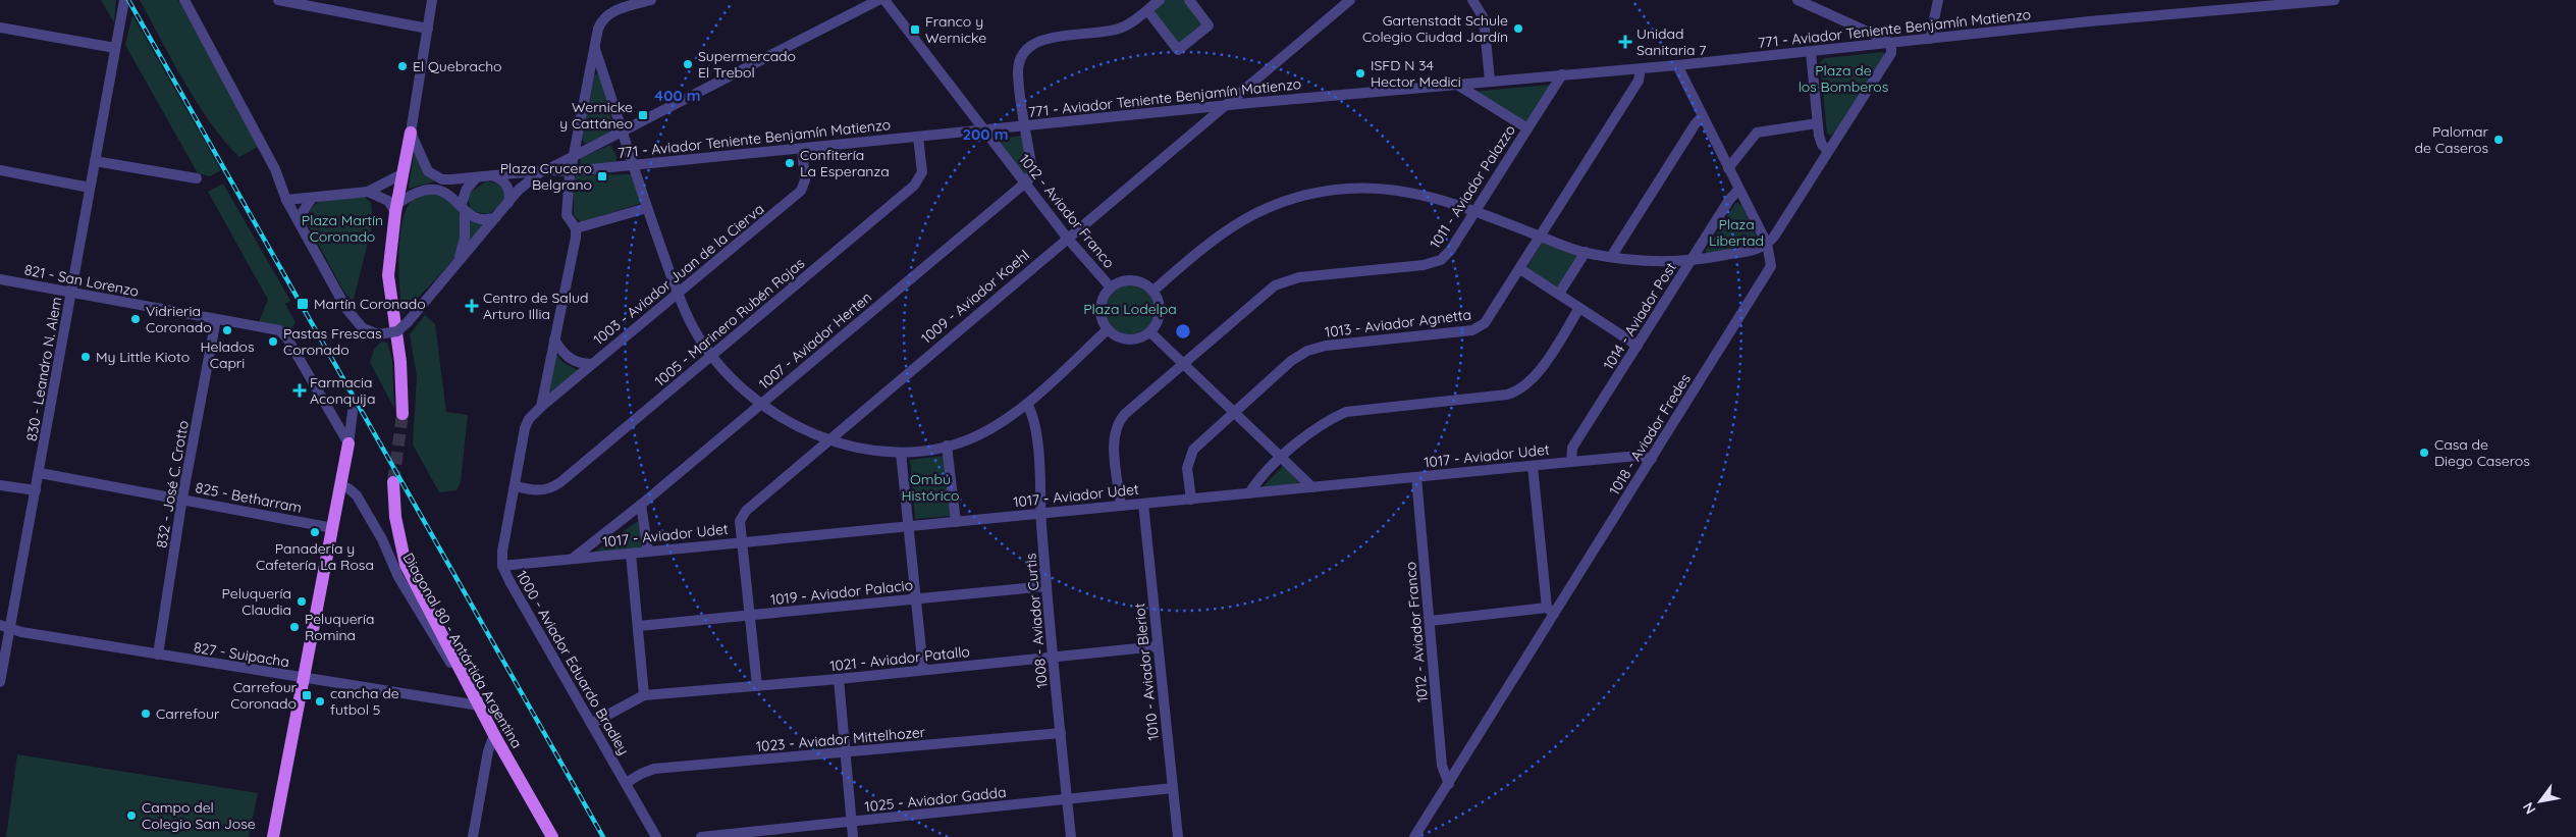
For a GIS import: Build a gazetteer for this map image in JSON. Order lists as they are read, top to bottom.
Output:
{
  "streets": {
    "main road": ["Diagonal 80 - Antártida Argentina"],
    "street": [
      "771 - Aviador Teniente Benjamín Matienzo",
      "1011 - Aviador Palazzo",
      "1012 - Aviador Franco",
      "1003 - Aviador Juan de la Cierva",
      "821 - San Lorenzo",
      "1009 - Aviador Koehl",
      "1014 - Aviador Post",
      "1005 - Marinero Rubén Rojas",
      "1013 - Aviador Agnetta",
      "1007 - Aviador Herten",
      "830 - Leandro N. Alem",
      "1018 - Aviador Fredes",
      "1017 - Aviador Udet",
      "832 - José C. Crotto",
      "825 - Betharram",
      "1019 - Aviador Palacio",
      "1008 - Aviador Curtis",
      "827 - Suipacha",
      "1021 - Aviador Patallo",
      "1000 - Aviador Eduardo Bradley",
      "1010 - Aviador Bleriot",
      "1023 - Aviador Mittelhozer",
      "1025 - Aviador Gadda"
    ]
  },
  "crossings": [
    ["771 - Aviador Teniente Benjamín Matienzo", "1011 - Aviador Palazzo"],
    ["771 - Aviador Teniente Benjamín Matienzo", "1012 - Aviador Franco"],
    ["771 - Aviador Teniente Benjamín Matienzo", "1003 - Aviador Juan de la Cierva"],
    ["771 - Aviador Teniente Benjamín Matienzo", "1009 - Aviador Koehl"],
    ["771 - Aviador Teniente Benjamín Matienzo", "1005 - Marinero Rubén Rojas"],
    ["771 - Aviador Teniente Benjamín Matienzo", "1013 - Aviador Agnetta"],
    ["1011 - Aviador Palazzo", "1017 - Aviador Udet"],
    ["1012 - Aviador Franco", "1009 - Aviador Koehl"],
    ["1012 - Aviador Franco", "1007 - Aviador Herten"],
    ["1012 - Aviador Franco", "1018 - Aviador Fredes"],
    ["1012 - Aviador Franco", "1017 - Aviador Udet"],
    ["1003 - Aviador Juan de la Cierva", "1000 - Aviador Eduardo Bradley"],
    ["821 - San Lorenzo", "830 - Leandro N. Alem"],
    ["821 - San Lorenzo", "832 - José C. Crotto"],
    ["1009 - Aviador Koehl", "1017 - Aviador Udet"],
    ["1014 - Aviador Post", "1017 - Aviador Udet"],
    ["1005 - Marinero Rubén Rojas", "1000 - Aviador Eduardo Bradley"],
    ["1013 - Aviador Agnetta", "1017 - Aviador Udet"],
    ["1007 - Aviador Herten", "1017 - Aviador Udet"],
    ["830 - Leandro N. Alem", "825 - Betharram"],
    ["830 - Leandro N. Alem", "827 - Suipacha"],
    ["1018 - Aviador Fredes", "1017 - Aviador Udet"],
    ["1017 - Aviador Udet", "1008 - Aviador Curtis"],
    ["1017 - Aviador Udet", "1000 - Aviador Eduardo Bradley"],
    ["1017 - Aviador Udet", "1010 - Aviador Bleriot"],
    ["832 - José C. Crotto", "825 - Betharram"],
    ["832 - José C. Crotto", "827 - Suipacha"],
    ["1019 - Aviador Palacio", "1008 - Aviador Curtis"],
    ["1008 - Aviador Curtis", "1021 - Aviador Patallo"],
    ["1008 - Aviador Curtis", "1023 - Aviador Mittelhozer"],
    ["1008 - Aviador Curtis", "1025 - Aviador Gadda"],
    ["Diagonal 80 - Antártida Argentina", "827 - Suipacha"],
    ["1021 - Aviador Patallo", "1010 - Aviador Bleriot"],
    ["1000 - Aviador Eduardo Bradley", "1023 - Aviador Mittelhozer"],
    ["1010 - Aviador Bleriot", "1025 - Aviador Gadda"]
  ],
  "parks": [
    "Plaza de los Bomberos",
    "Plaza Martín Coronado",
    "Plaza Libertad",
    "Plaza Lodelpa",
    "Ombú Histórico"
  ],
  "places": {
    "other": [
      "Gartenstadt Schule Colegio Ciudad Jardín",
      "Supermercado El Trebol",
      "El Quebracho",
      "ISFD N 34 Hector Medici",
      "Palomar de Caseros",
      "Confitería La Esperanza",
      "Vidrieria Coronado",
      "Helados Capri",
      "Pastas Frescas Coronado",
      "My Little Kioto",
      "Casa de Diego Caseros",
      "Panadería y Cafetería La Rosa",
      "Peluquería Claudia",
      "Peluquería Romina",
      "cancha de futbol 5",
      "Carrefour",
      "Campo del Colegio San Jose"
    ],
    "transit": [
      "Franco y Wernicke",
      "Wernicke y Cattáneo",
      "Plaza Crucero Belgrano",
      "Martín Coronado",
      "Carrefour Coronado"
    ],
    "health": ["Unidad Sanitaria 7", "Centro de Salud Arturo Illia", "Farmacia Aconquija"]
  },
  "north": "bottom left",
  "rings": ["400 m", "200 m"]
}
